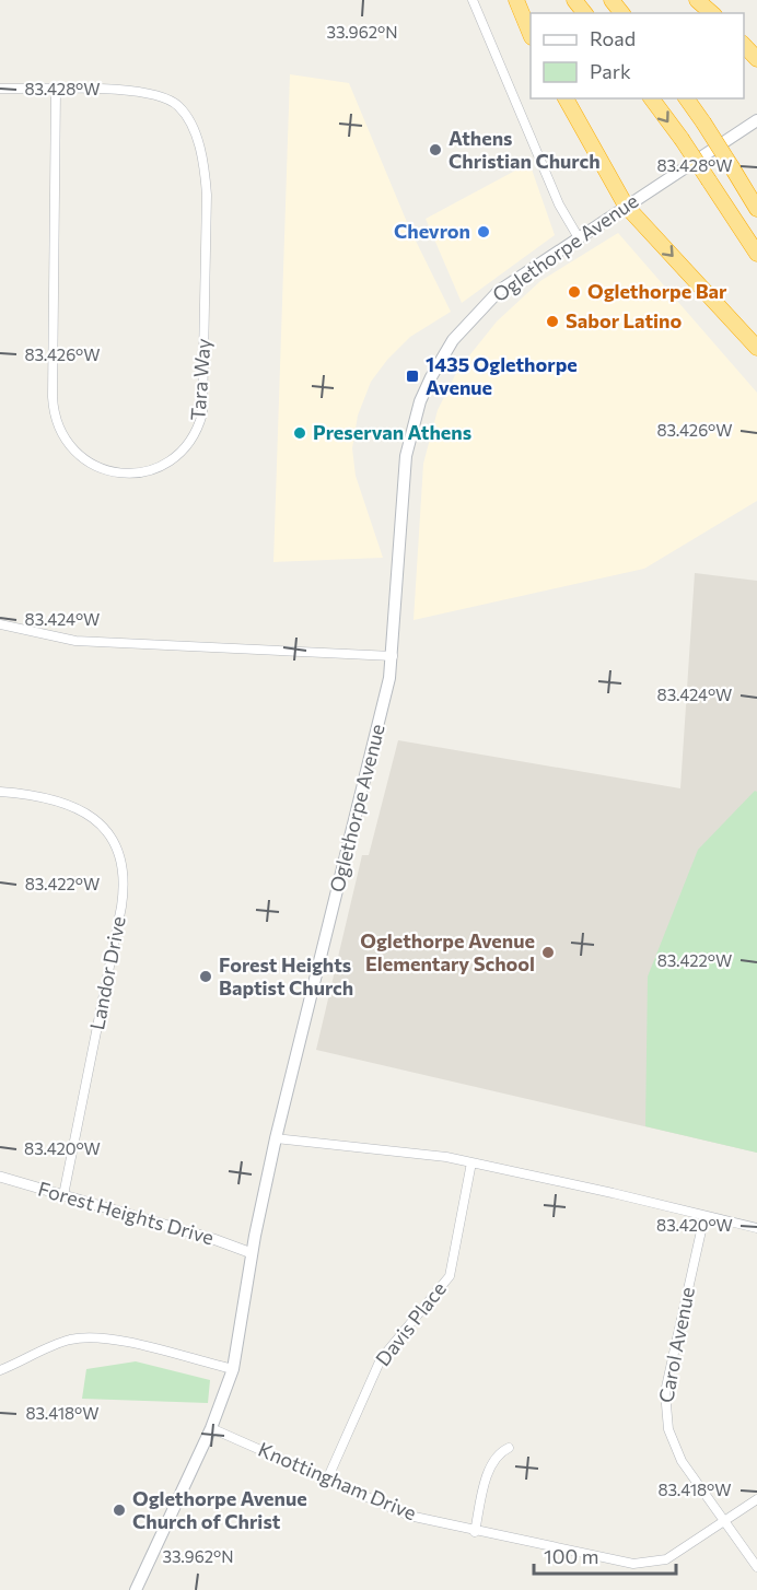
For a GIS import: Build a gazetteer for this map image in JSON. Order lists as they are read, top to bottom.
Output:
{
  "streets": {
    "main road": ["Oglethorpe Avenue"],
    "street": [
      "Tara Way",
      "Landor Drive",
      "Forest Heights Drive",
      "Davis Place",
      "Carol Avenue",
      "Knottingham Drive"
    ]
  },
  "crossings": [
    ["Oglethorpe Avenue", "Forest Heights Drive"],
    ["Oglethorpe Avenue", "Knottingham Drive"],
    ["Landor Drive", "Forest Heights Drive"],
    ["Davis Place", "Knottingham Drive"],
    ["Carol Avenue", "Knottingham Drive"]
  ],
  "places": {
    "other": [
      "Athens Christian Church",
      "Chevron",
      "Oglethorpe Bar",
      "Sabor Latino",
      "Preservan Athens",
      "Oglethorpe Avenue Elementary School",
      "Forest Heights Baptist Church",
      "Oglethorpe Avenue Church of Christ"
    ],
    "transit": ["1435 Oglethorpe Avenue"]
  },
  "legend": ["Road", "Park"],
  "scale_bar": "100 m",
  "coordinates": [
    "33.962°N",
    "83.428°W",
    "83.426°W",
    "83.424°W",
    "83.422°W",
    "83.420°W",
    "83.418°W"
  ]
}
